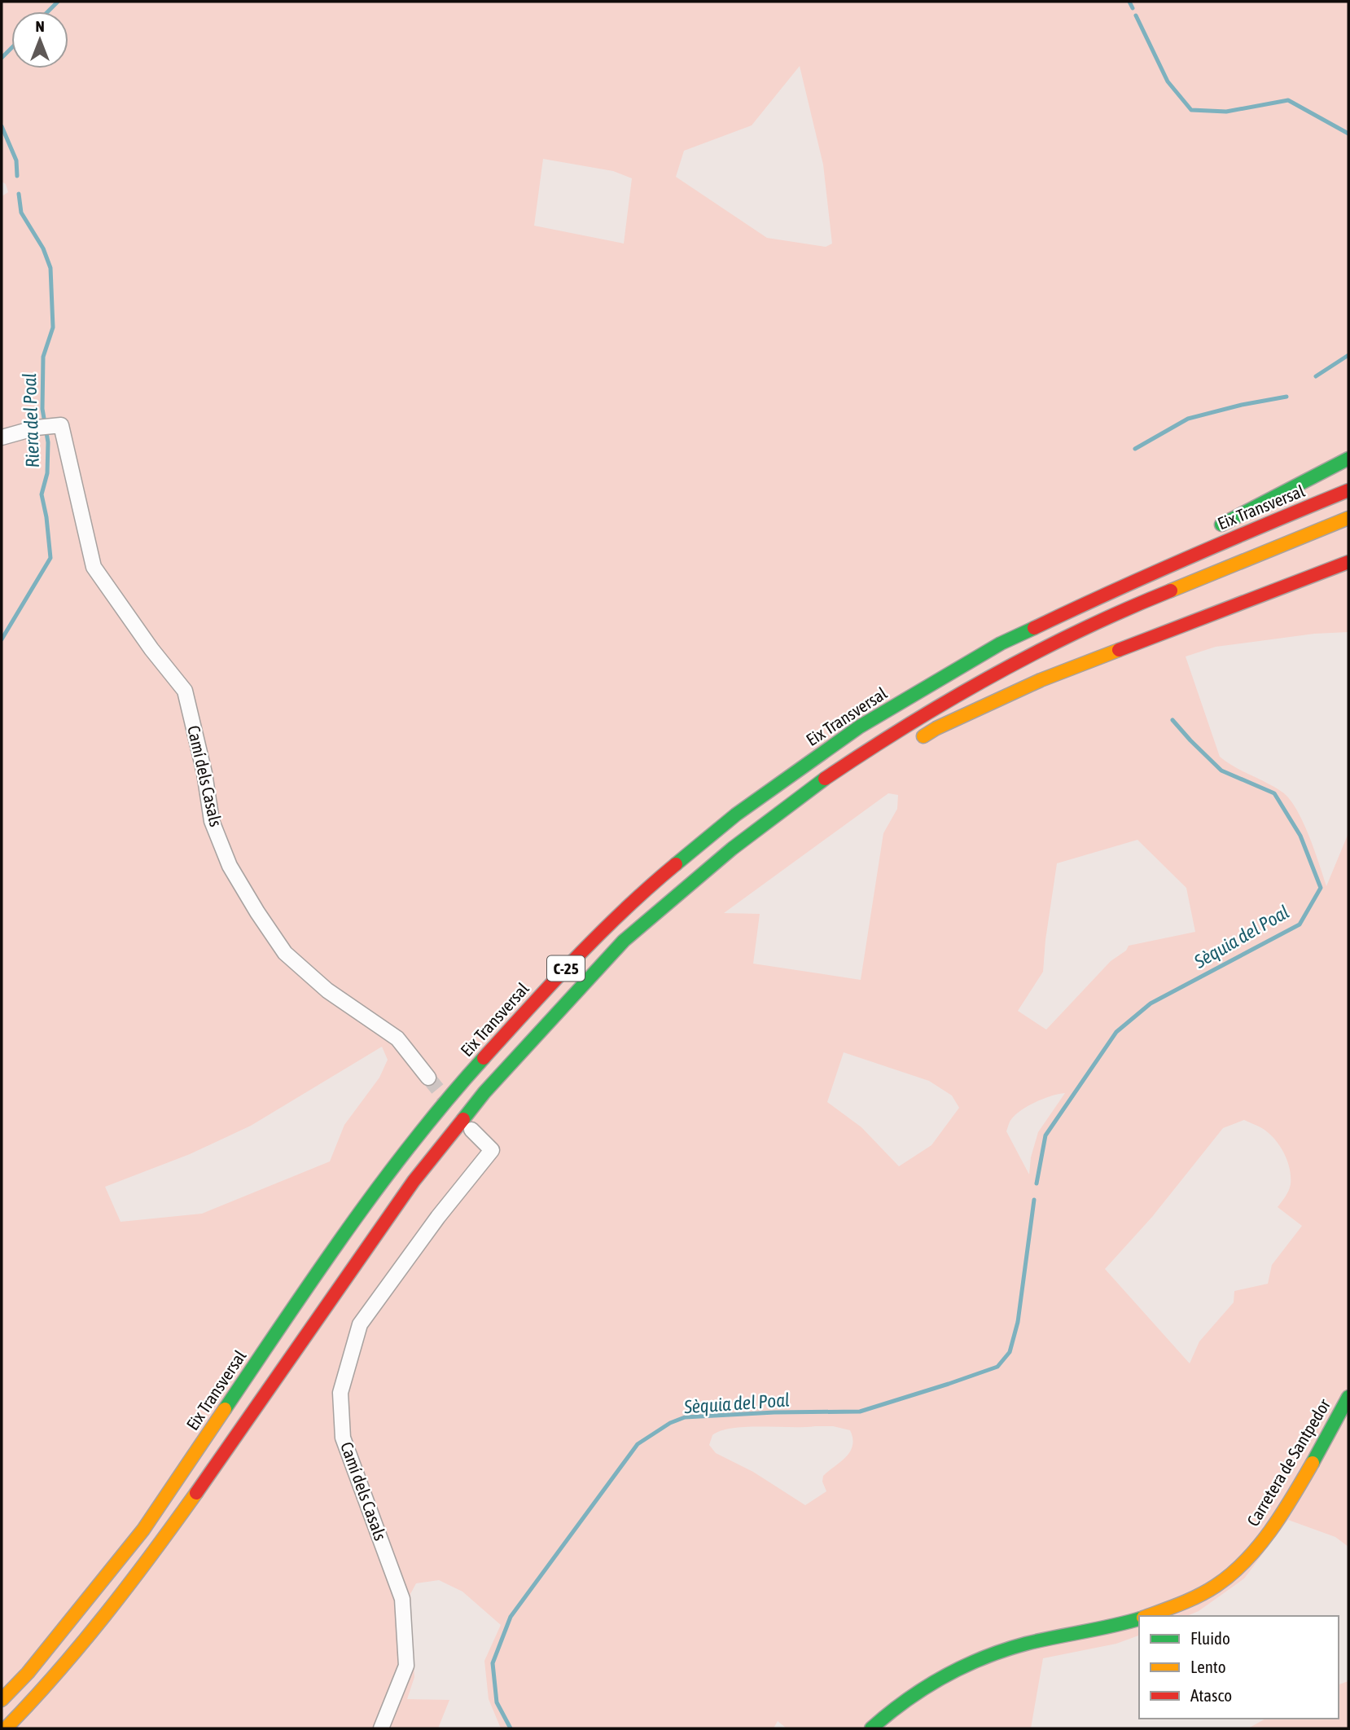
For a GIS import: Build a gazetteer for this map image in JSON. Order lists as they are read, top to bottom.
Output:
{
  "streets": {
    "main road": ["Eix Transversal", "C-25", "Carretera de Santpedor"],
    "street": ["Camí dels Casals"]
  },
  "water": ["Riera del Poal", "Sèquia del Poal"],
  "legend": ["Fluido", "Lento", "Atasco"],
  "north": "top"
}
